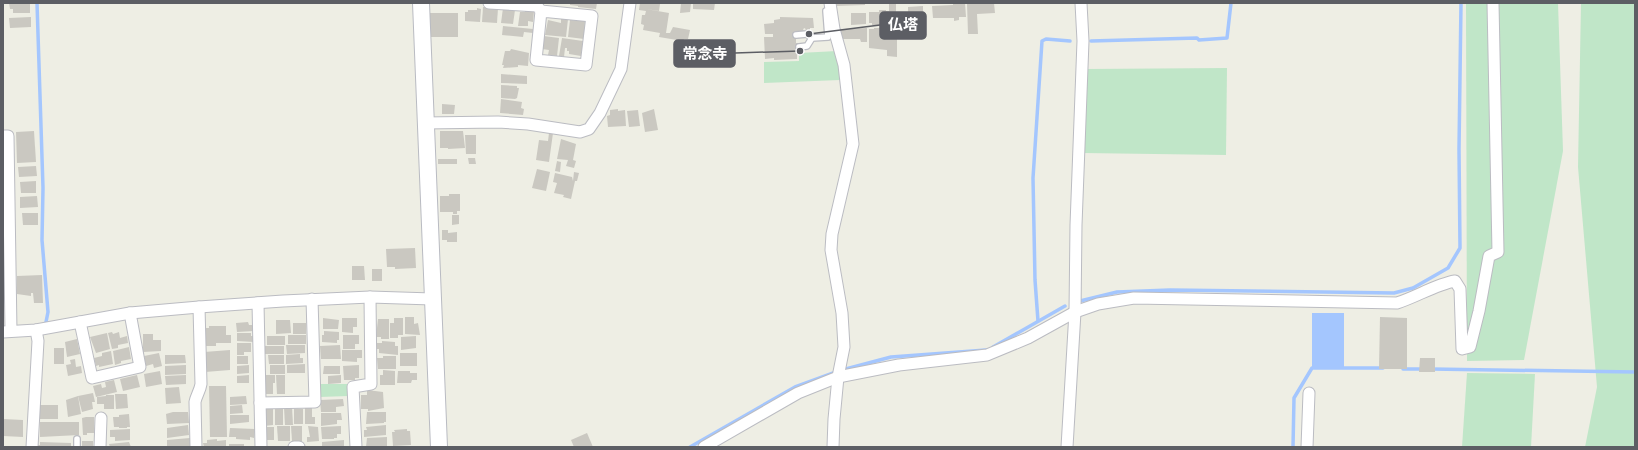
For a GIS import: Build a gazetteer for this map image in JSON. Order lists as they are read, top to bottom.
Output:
{
  "places": ["仏塔", "常念寺"]
}
